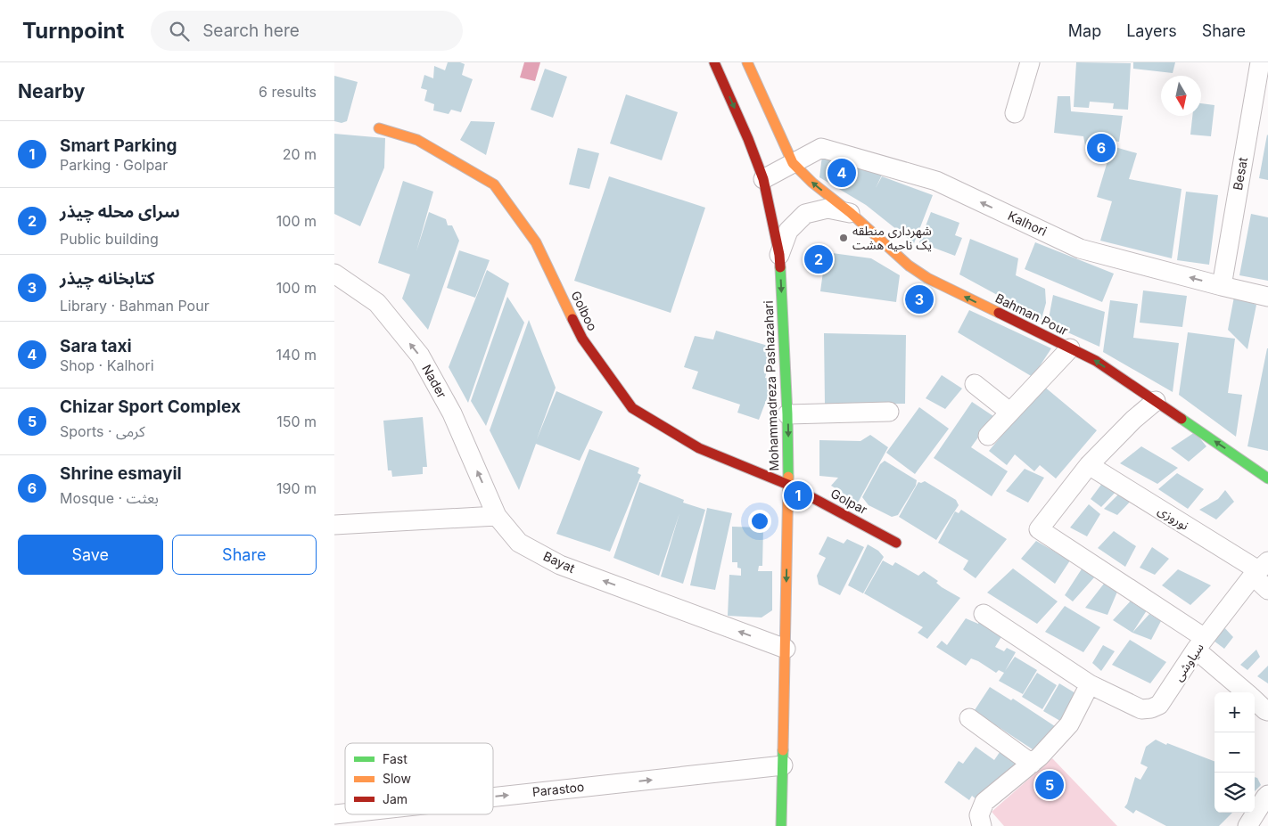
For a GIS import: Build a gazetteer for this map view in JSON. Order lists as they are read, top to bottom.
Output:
{
  "streets": {
    "street": [
      "Besat",
      "Kalhori",
      "Golboo",
      "Bahman Pour",
      "Nader",
      "Mohammadreza Pashazahari",
      "Golpar",
      "نوروزی",
      "Bayat",
      "سیاوشی",
      "Parastoo"
    ]
  },
  "crossings": [
    ["Besat", "Kalhori"],
    ["Kalhori", "Bahman Pour"],
    ["Kalhori", "Mohammadreza Pashazahari"],
    ["Golboo", "Mohammadreza Pashazahari"],
    ["Golboo", "Golpar"],
    ["Nader", "Bayat"],
    ["Mohammadreza Pashazahari", "Golpar"],
    ["Mohammadreza Pashazahari", "Bayat"],
    ["Mohammadreza Pashazahari", "Parastoo"],
    ["نوروزی", "سیاوشی"]
  ],
  "one_way": [
    "Kalhori",
    "Bahman Pour",
    "Nader",
    "Mohammadreza Pashazahari",
    "Bayat",
    "Parastoo"
  ],
  "places": ["شهرداری منطقه یک ناحیه هشت"],
  "legend": ["Fast", "Slow", "Jam"],
  "north": "bottom",
  "page": {
    "header": "Turnpoint",
    "search": "Search here",
    "nav": ["Map", "Layers", "Share"],
    "heading": ["Nearby", "6 results"],
    "list": [
      {
        "mark": "1",
        "name": "Smart Parking",
        "note": "Parking · Golpar",
        "value": "20 m"
      },
      {
        "mark": "2",
        "name": "سرای محله چیذر",
        "note": "Public building",
        "value": "100 m"
      },
      {
        "mark": "3",
        "name": "کتابخانه چیذر",
        "note": "Library · Bahman Pour",
        "value": "100 m"
      },
      {
        "mark": "4",
        "name": "Sara taxi",
        "note": "Shop · Kalhori",
        "value": "140 m"
      },
      {
        "mark": "5",
        "name": "Chizar Sport Complex",
        "note": "Sports · کرمی",
        "value": "150 m"
      },
      {
        "mark": "6",
        "name": "Shrine esmayil",
        "note": "Mosque · بعثت",
        "value": "190 m"
      }
    ],
    "pins": [
      "6",
      "4",
      "2",
      "3",
      "1",
      "5"
    ],
    "buttons": ["Save", "Share"],
    "map_buttons": ["+", "−"]
  }
}
